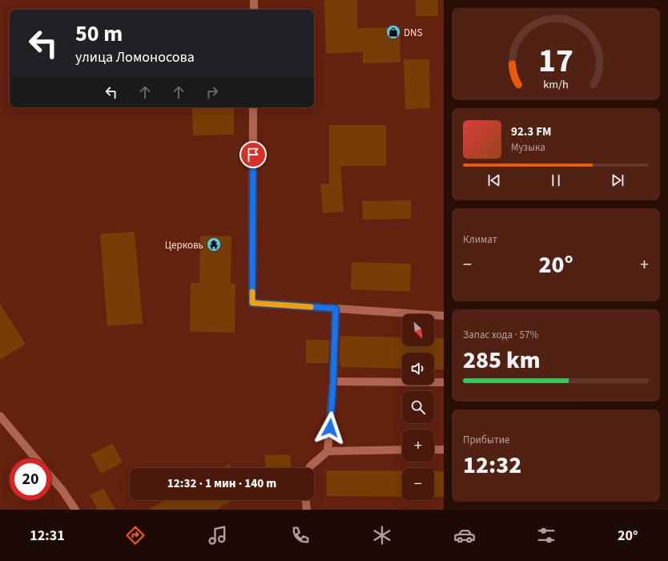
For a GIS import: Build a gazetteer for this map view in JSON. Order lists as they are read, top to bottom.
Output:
{
  "places": {
    "shop": ["DNS"],
    "temple": ["Церковь"]
  },
  "north": "bottom right",
  "page": {
    "turn": ["50 m", "улица Ломоносова"],
    "song": ["92.3 FM", "Музыка"],
    "tile": [
      "Климат",
      ["Запас хода · 57%", "285 km"],
      ["Прибытие", "12:32"]
    ],
    "heat": ["−", "20°", "+"],
    "map_buttons": ["+", "−"],
    "limit": "20",
    "trip": "12:32 · 1 мин · 140 m",
    "tabs": ["12:31", "20°"],
    "gauge": ["17", "km/h"]
  }
}
